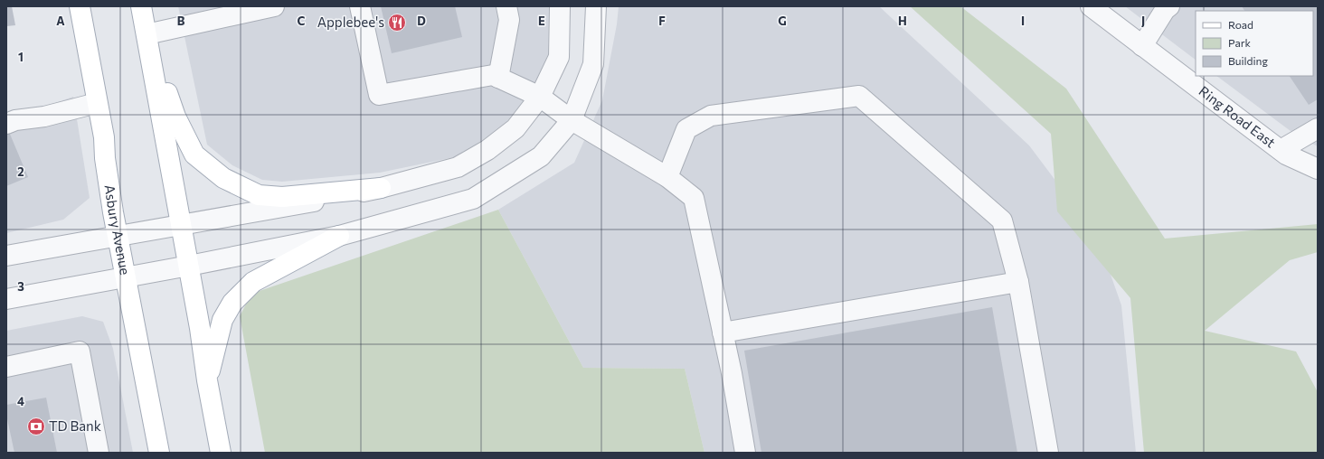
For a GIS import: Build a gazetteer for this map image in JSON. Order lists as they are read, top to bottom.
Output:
{
  "streets": {
    "main road": ["Asbury Avenue"],
    "street": ["Ring Road East"]
  },
  "places": {
    "restaurant": ["Applebee's"],
    "bank": ["TD Bank"]
  },
  "legend": ["Road", "Park", "Building"],
  "grid": {
    "columns": [
      "A",
      "B",
      "C",
      "D",
      "E",
      "F",
      "G",
      "H",
      "I",
      "J"
    ],
    "rows": [
      "1",
      "2",
      "3",
      "4"
    ]
  }
}
